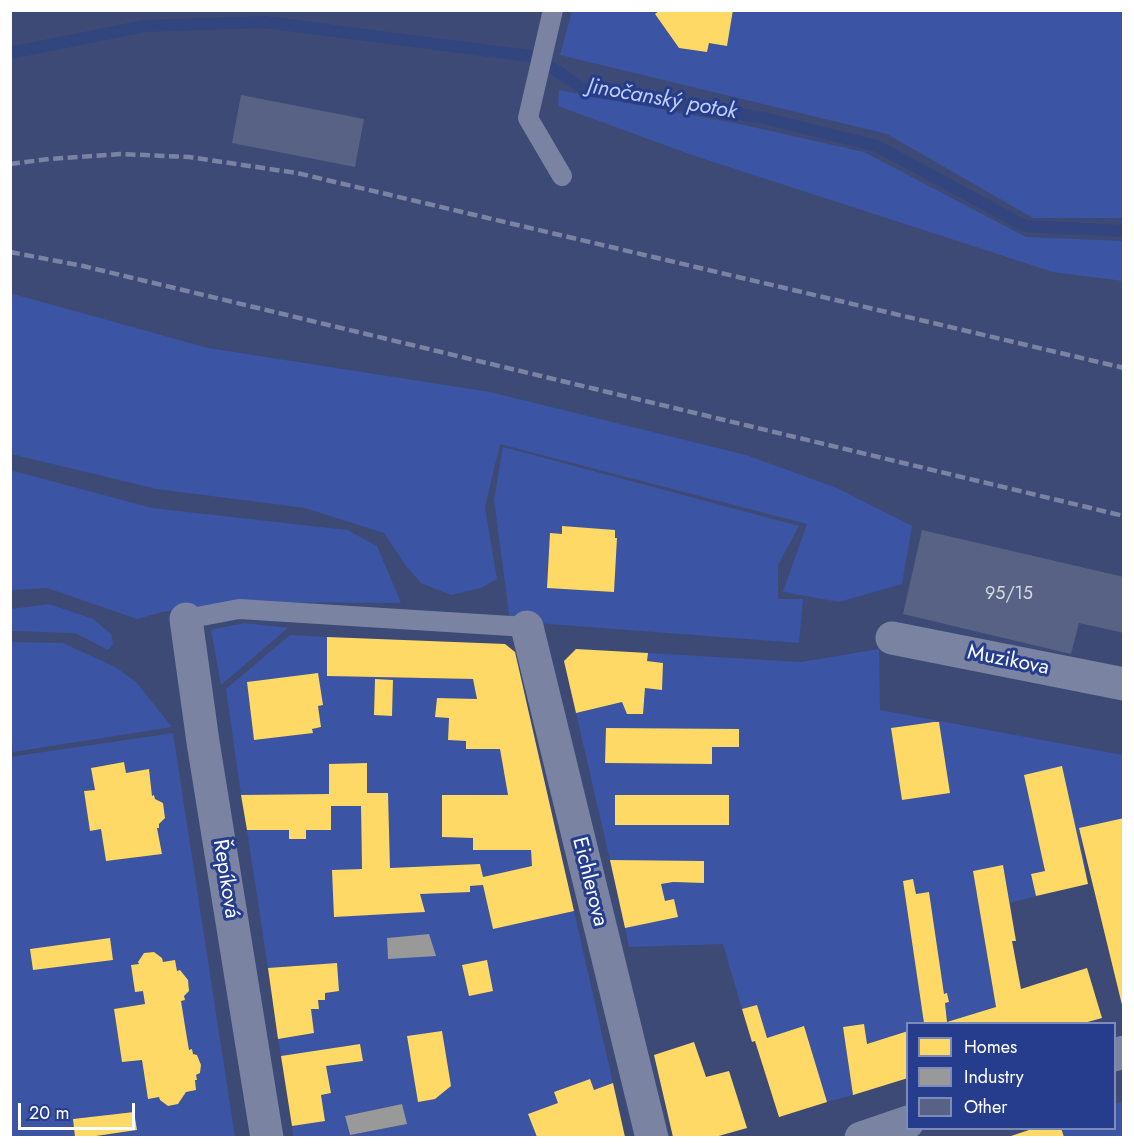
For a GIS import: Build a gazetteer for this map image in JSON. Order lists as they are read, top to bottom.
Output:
{
  "streets": {
    "street": ["Muzikova", "Řepíková", "Eichlerova"]
  },
  "water": ["Jinočanský potok"],
  "house_numbers": ["95/15"],
  "legend": ["Homes", "Industry", "Other"],
  "scale_bar": "20 m"
}
